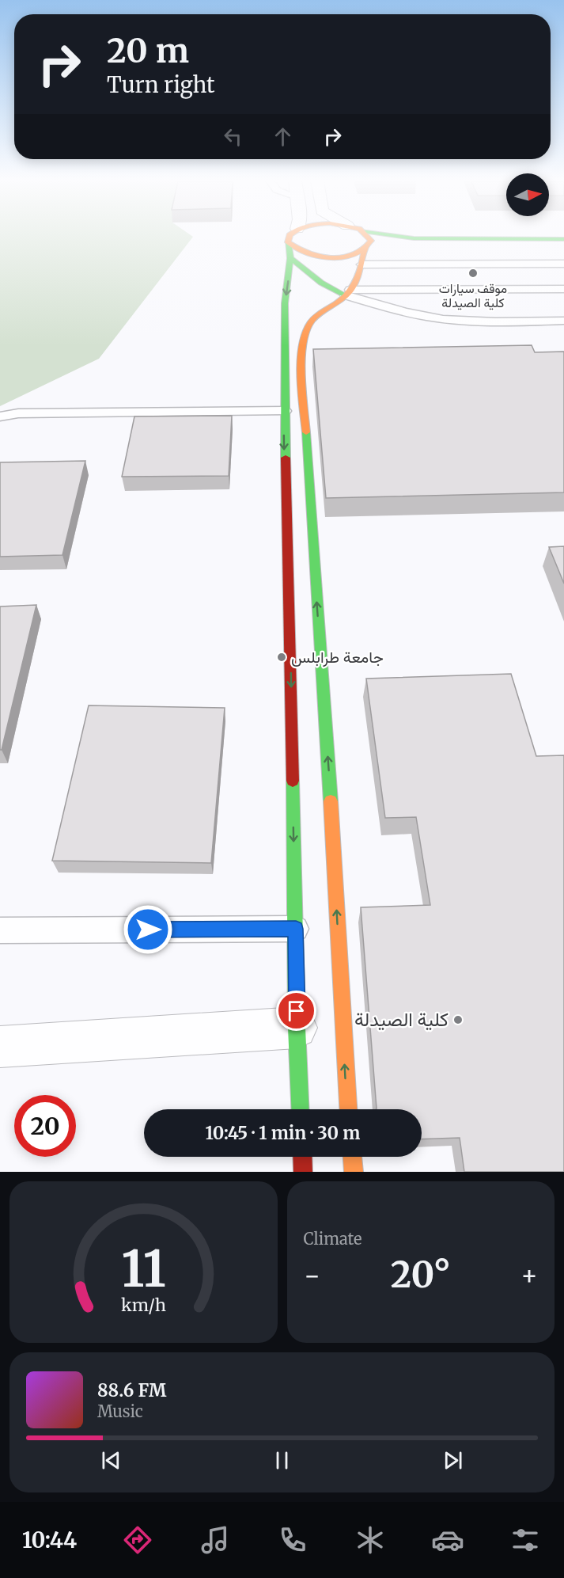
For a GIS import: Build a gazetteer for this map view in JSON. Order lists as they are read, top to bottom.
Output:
{
  "places": ["موقف سيارات كلية الصيدلة", "جامعة طرابلس", "كلية الصيدلة"],
  "north": "right",
  "page": {
    "turn": ["20 m", "Turn right"],
    "limit": "20",
    "trip": "10:45 · 1 min · 30 m",
    "tile": "Climate",
    "heat": ["−", "20°", "+"],
    "song": ["88.6 FM", "Music"],
    "tabs": "10:44",
    "gauge": ["11", "km/h"]
  }
}
